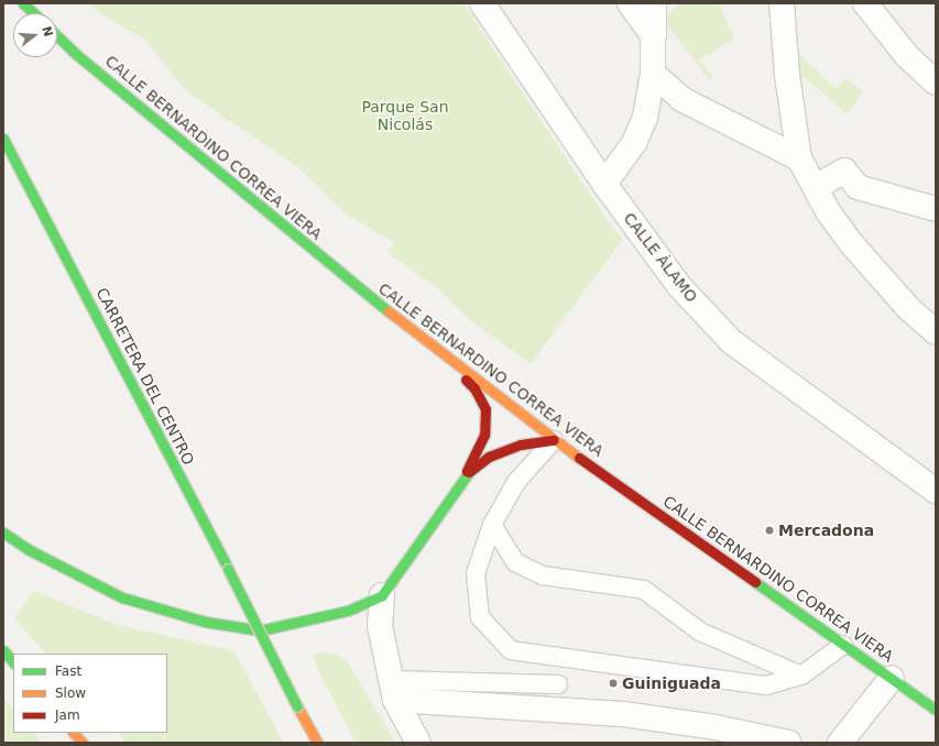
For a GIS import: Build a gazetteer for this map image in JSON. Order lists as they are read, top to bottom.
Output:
{
  "streets": {
    "street": ["CALLE BERNARDINO CORREA VIERA", "CALLE ÁLAMO", "CARRETERA DEL CENTRO"]
  },
  "parks": ["Parque San Nicolás"],
  "places": ["Mercadona", "Guiniguada"],
  "legend": ["Fast", "Slow", "Jam"],
  "north": "right"
}
